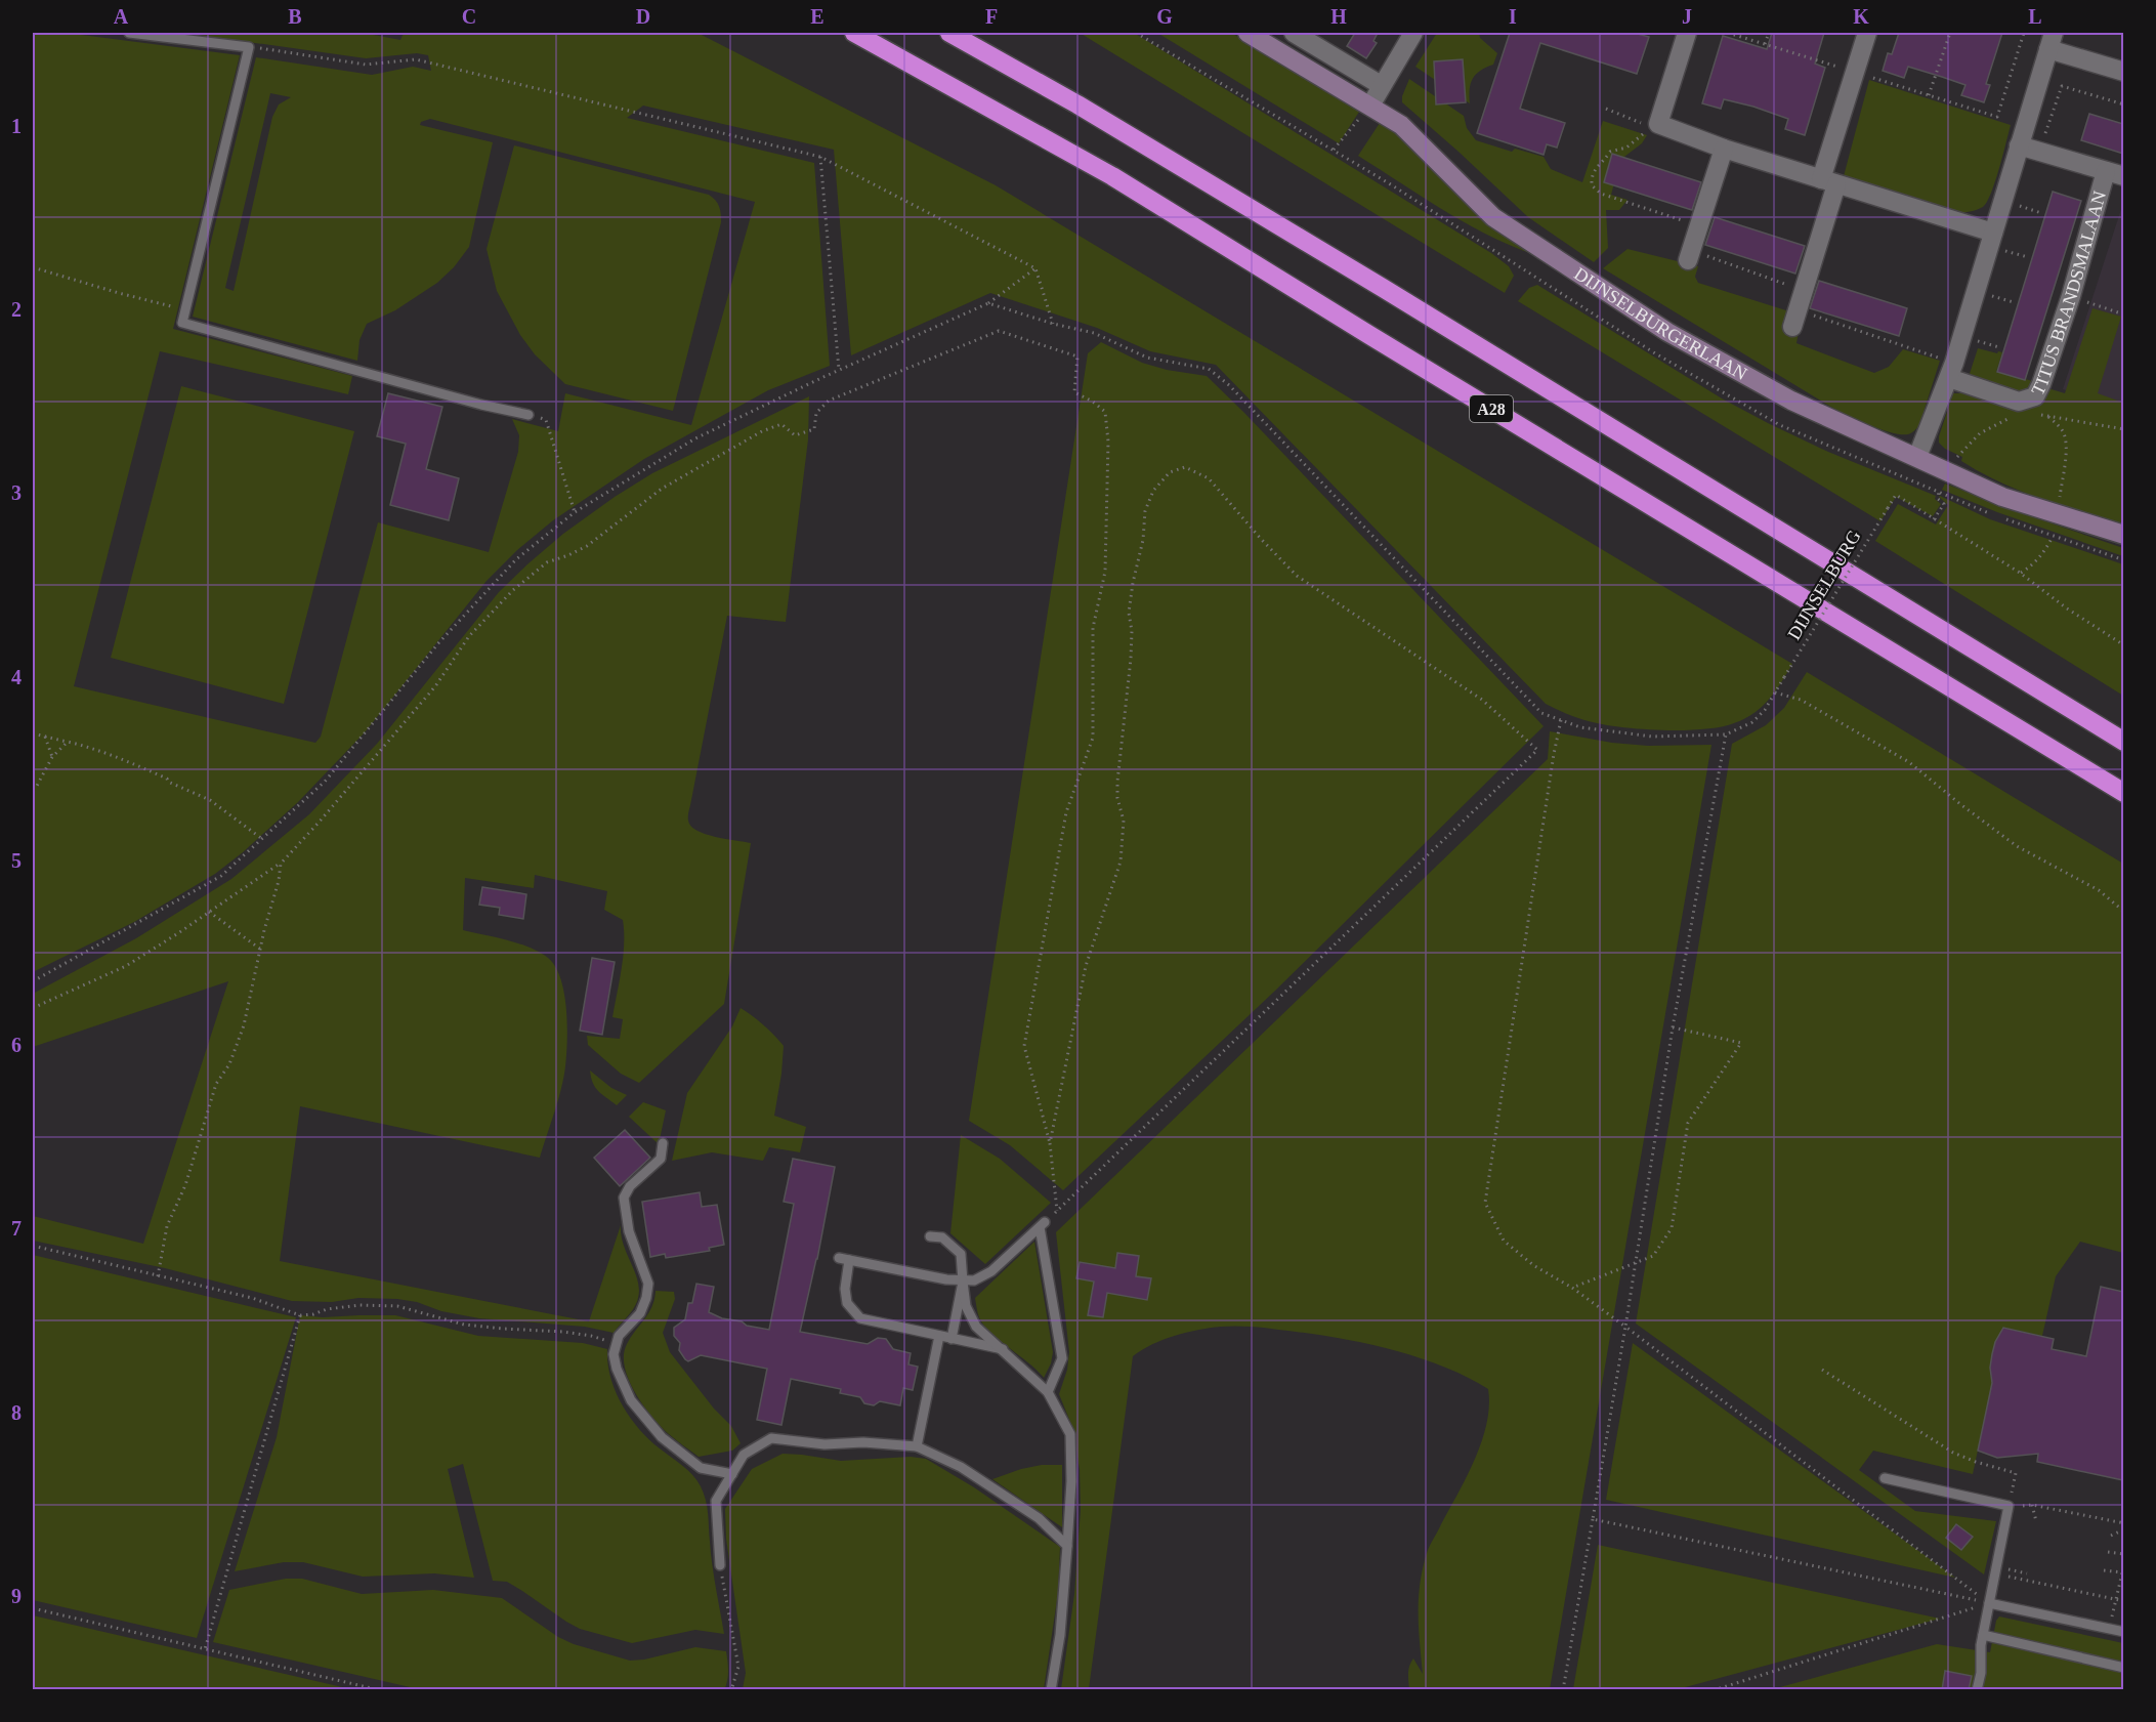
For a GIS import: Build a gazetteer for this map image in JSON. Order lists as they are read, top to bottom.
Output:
{
  "streets": {
    "highway": ["A28"],
    "main road": ["DIJNSELBURGERLAAN"],
    "street": ["TITUS BRANDSMALAAN"],
    "path": ["DIJNSELBURG"]
  },
  "grid": {
    "columns": [
      "A",
      "B",
      "C",
      "D",
      "E",
      "F",
      "G",
      "H",
      "I",
      "J",
      "K",
      "L"
    ],
    "rows": [
      "1",
      "2",
      "3",
      "4",
      "5",
      "6",
      "7",
      "8",
      "9"
    ]
  }
}
